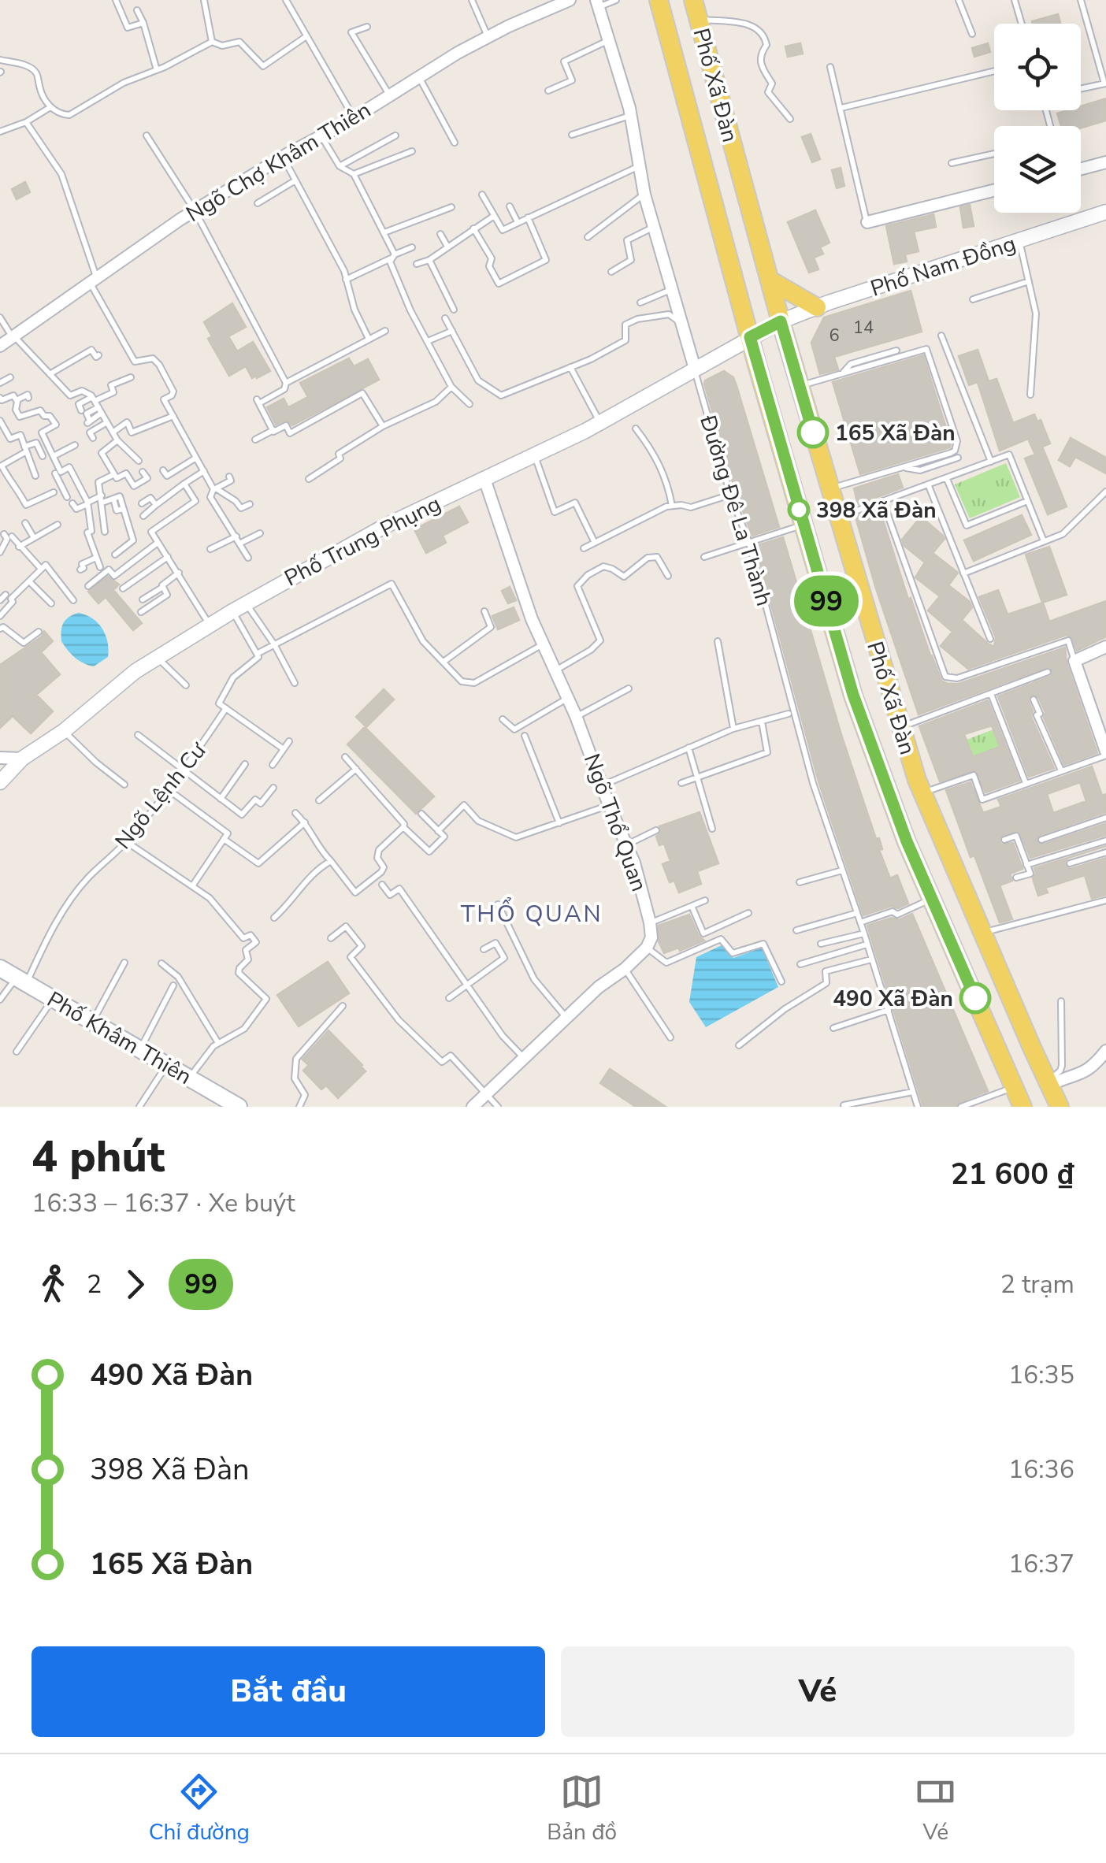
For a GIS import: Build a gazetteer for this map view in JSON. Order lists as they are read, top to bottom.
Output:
{
  "streets": {
    "main road": ["Phố Xã Đàn", "Phố Khâm Thiên"],
    "street": [
      "Ngõ Chợ Khâm Thiên",
      "Phố Nam Đồng",
      "Đường Đê La Thành",
      "Phố Trung Phụng",
      "Ngõ Thổ Quan"
    ],
    "lane": ["Ngõ Lệnh Cư"]
  },
  "crossings": [
    ["Phố Xã Đàn", "Phố Nam Đồng"],
    ["Phố Xã Đàn", "Phố Trung Phụng"],
    ["Phố Nam Đồng", "Phố Trung Phụng"],
    ["Đường Đê La Thành", "Phố Trung Phụng"],
    ["Phố Trung Phụng", "Ngõ Thổ Quan"],
    ["Ngõ Lệnh Cư", "Phố Khâm Thiên"]
  ],
  "districts": ["THỔ QUAN"],
  "places": ["165 Xã Đàn", "398 Xã Đàn", "490 Xã Đàn"],
  "lines": ["bus line 99"],
  "house_numbers": ["14", "6"],
  "page": {
    "on_map": "99",
    "heading": ["4 phút", "16:33 – 16:37 · Xe buýt", "21 600 ₫"],
    "legs": ["2", "99", "2 trạm"],
    "list": [
      {
        "name": "490 Xã Đàn",
        "value": "16:35"
      },
      {
        "name": "398 Xã Đàn",
        "value": "16:36"
      },
      {
        "name": "165 Xã Đàn",
        "value": "16:37"
      }
    ],
    "buttons": ["Bắt đầu", "Vé"],
    "tabs": ["Chỉ đường", "Bản đồ", "Vé"]
  }
}
